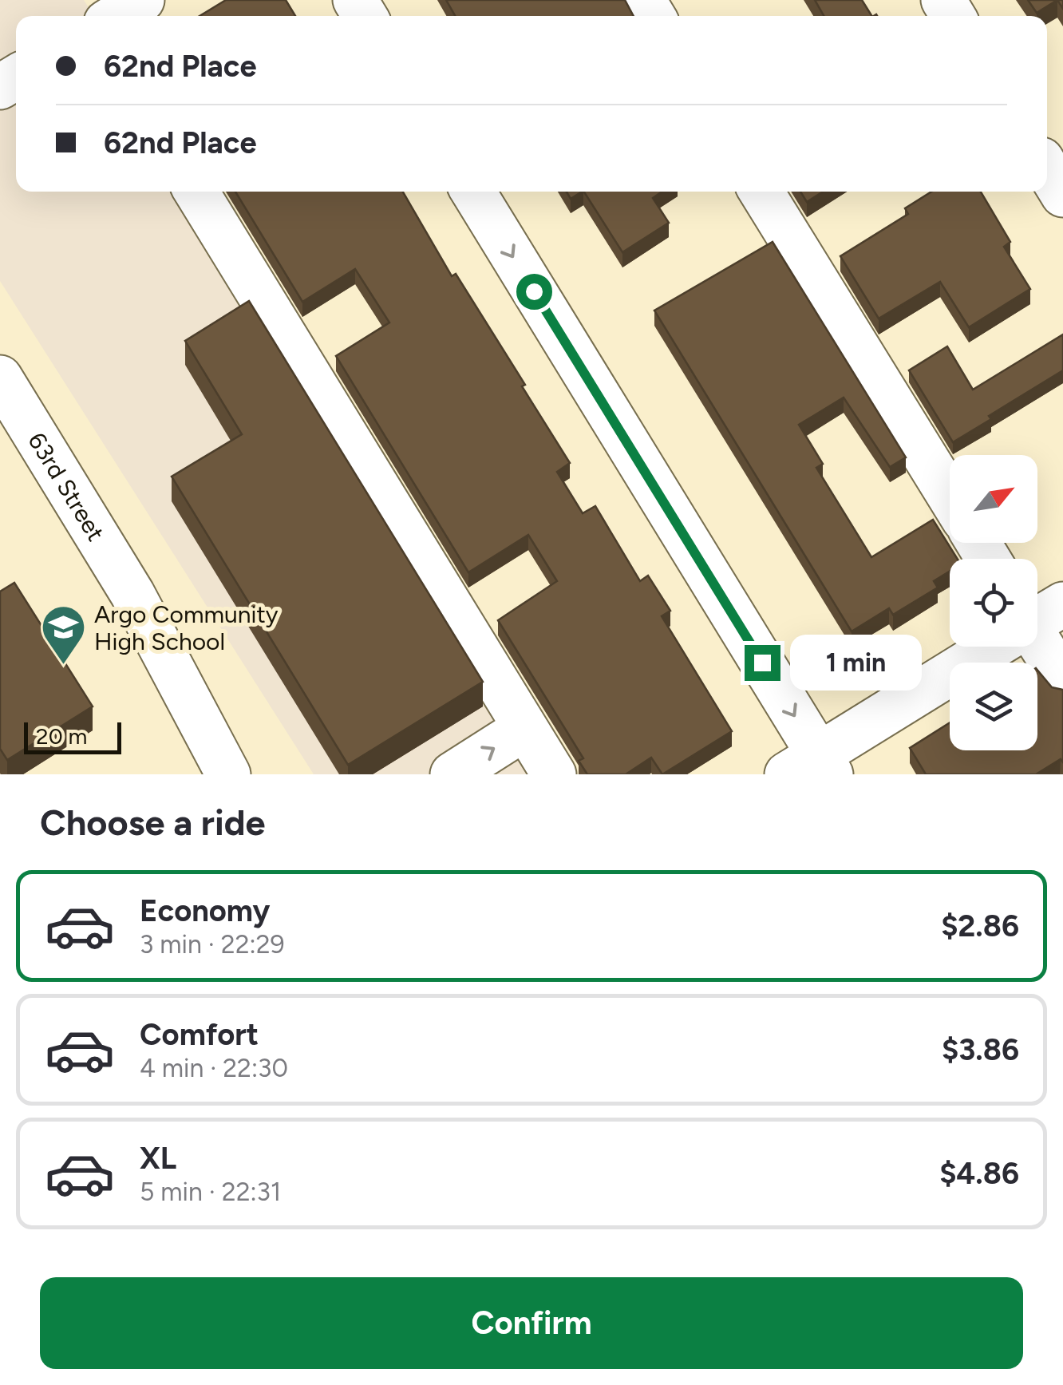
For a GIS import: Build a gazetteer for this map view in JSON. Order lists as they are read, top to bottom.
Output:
{
  "streets": {
    "street": ["63rd Street"]
  },
  "places": {
    "school or university": ["Argo Community High School"]
  },
  "scale_bar": "20 m",
  "north": "top right",
  "page": {
    "banner": ["62nd Place", "62nd Place"],
    "bubble": "1 min",
    "scale": "20 m",
    "heading": "Choose a ride",
    "list": [
      {
        "name": "Economy",
        "note": "3 min · 22:29",
        "value": "$2.86"
      },
      {
        "name": "Comfort",
        "note": "4 min · 22:30",
        "value": "$3.86"
      },
      {
        "name": "XL",
        "note": "5 min · 22:31",
        "value": "$4.86"
      }
    ],
    "buttons": "Confirm"
  }
}
